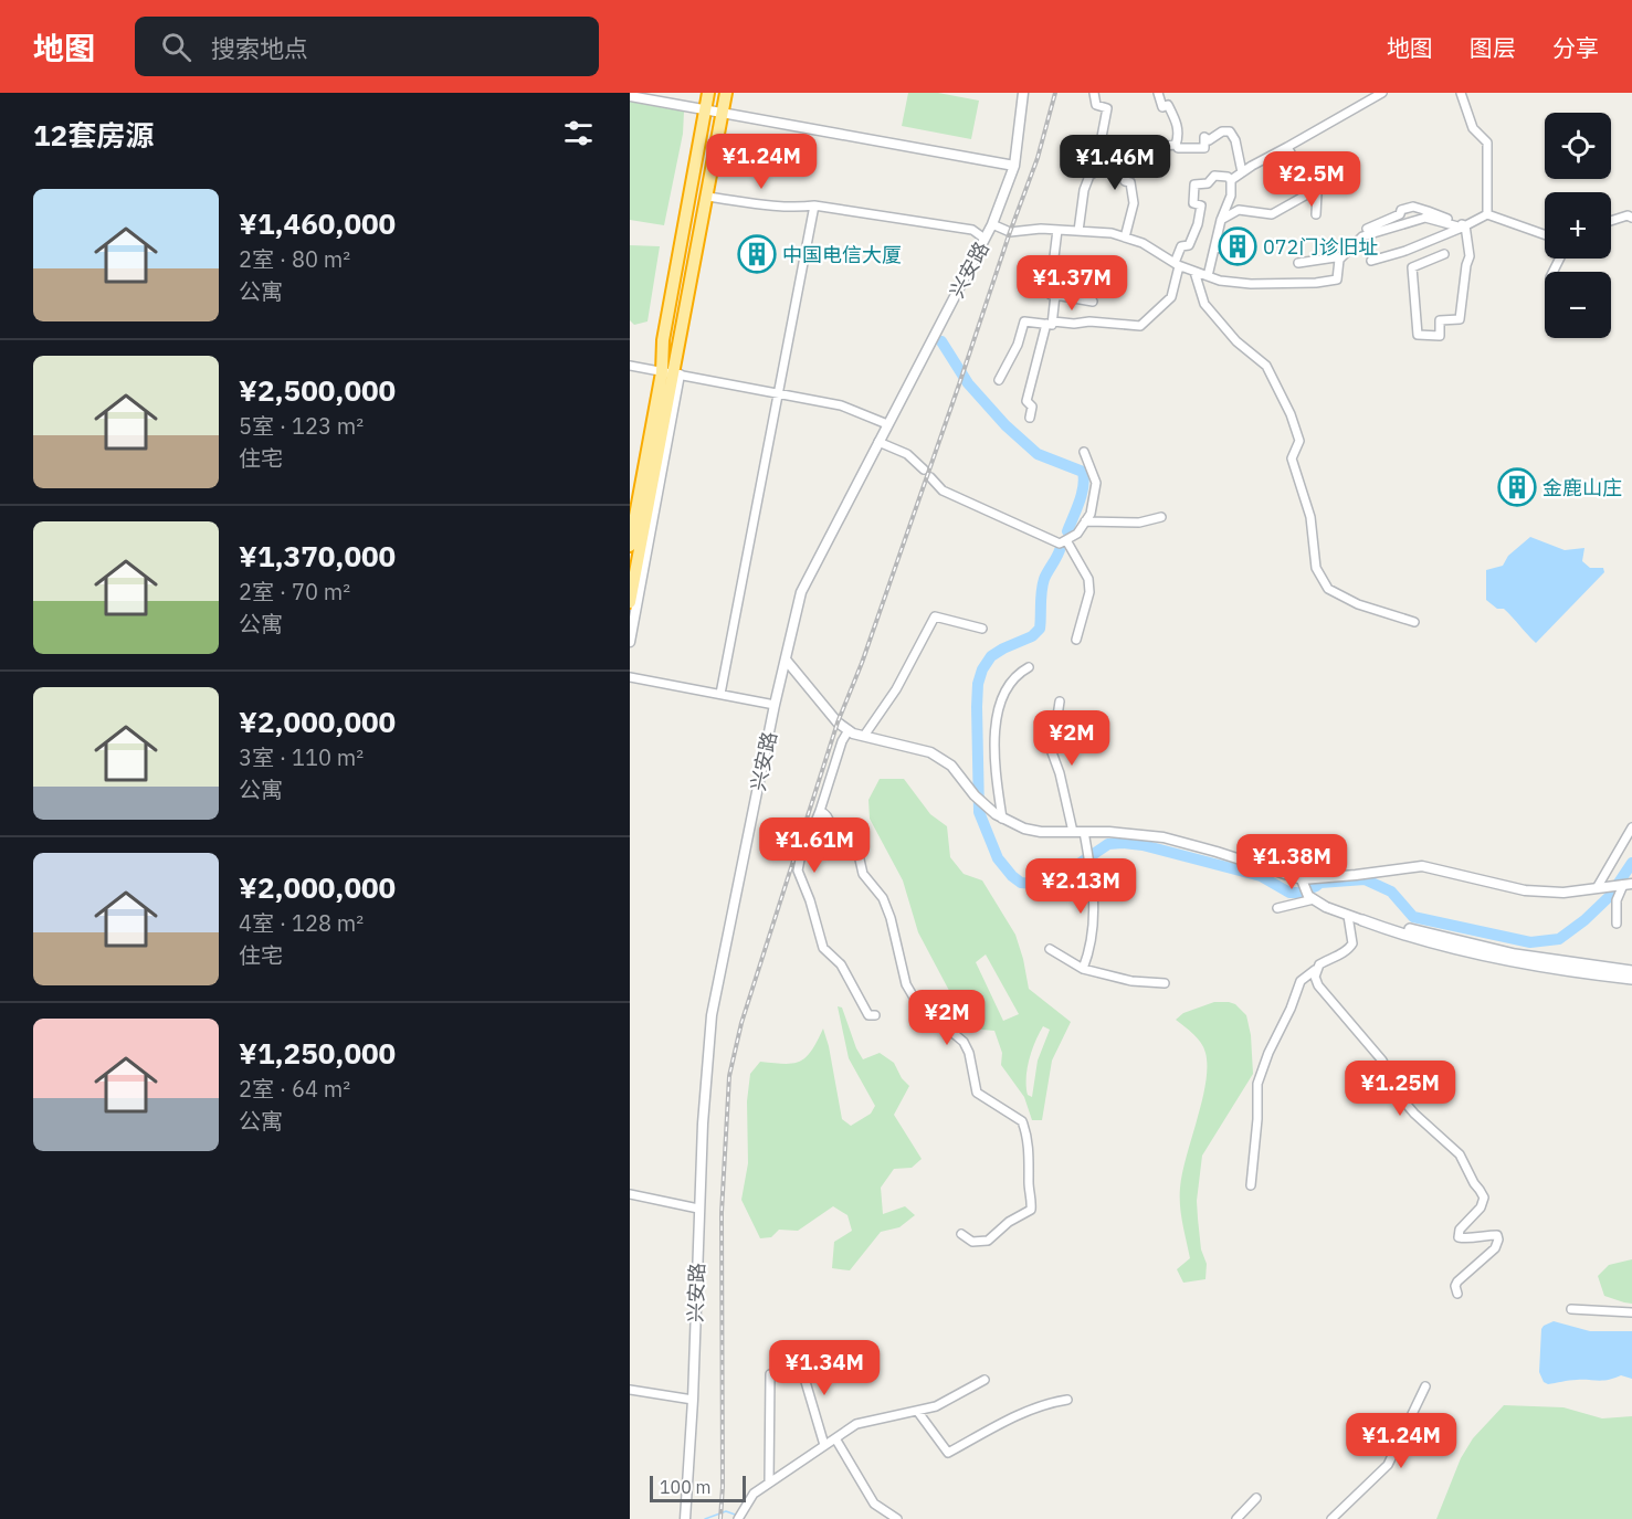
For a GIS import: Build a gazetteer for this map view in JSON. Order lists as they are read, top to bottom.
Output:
{
  "streets": {
    "street": ["兴安路"]
  },
  "places": {
    "building": ["072门诊旧址", "中国电信大厦", "金鹿山庄"]
  },
  "scale_bar": "100 m",
  "page": {
    "header": "地图",
    "search": "搜索地点",
    "nav": ["地图", "图层", "分享"],
    "heading": "12套房源",
    "map_buttons": ["+", "−"],
    "price": [
      "¥1.24M",
      "¥1.46M",
      "¥2.5M",
      "¥1.37M",
      "¥2M",
      "¥1.61M",
      "¥1.38M",
      "¥2.13M",
      "¥2M",
      "¥1.25M",
      "¥1.34M",
      "¥1.24M"
    ],
    "list": [
      {
        "name": "¥1,460,000",
        "note": "2室 · 80 m² · 公寓"
      },
      {
        "name": "¥2,500,000",
        "note": "5室 · 123 m² · 住宅"
      },
      {
        "name": "¥1,370,000",
        "note": "2室 · 70 m² · 公寓"
      },
      {
        "name": "¥2,000,000",
        "note": "3室 · 110 m² · 公寓"
      },
      {
        "name": "¥2,000,000",
        "note": "4室 · 128 m² · 住宅"
      },
      {
        "name": "¥1,250,000",
        "note": "2室 · 64 m² · 公寓"
      }
    ],
    "scale": "100 m"
  }
}
